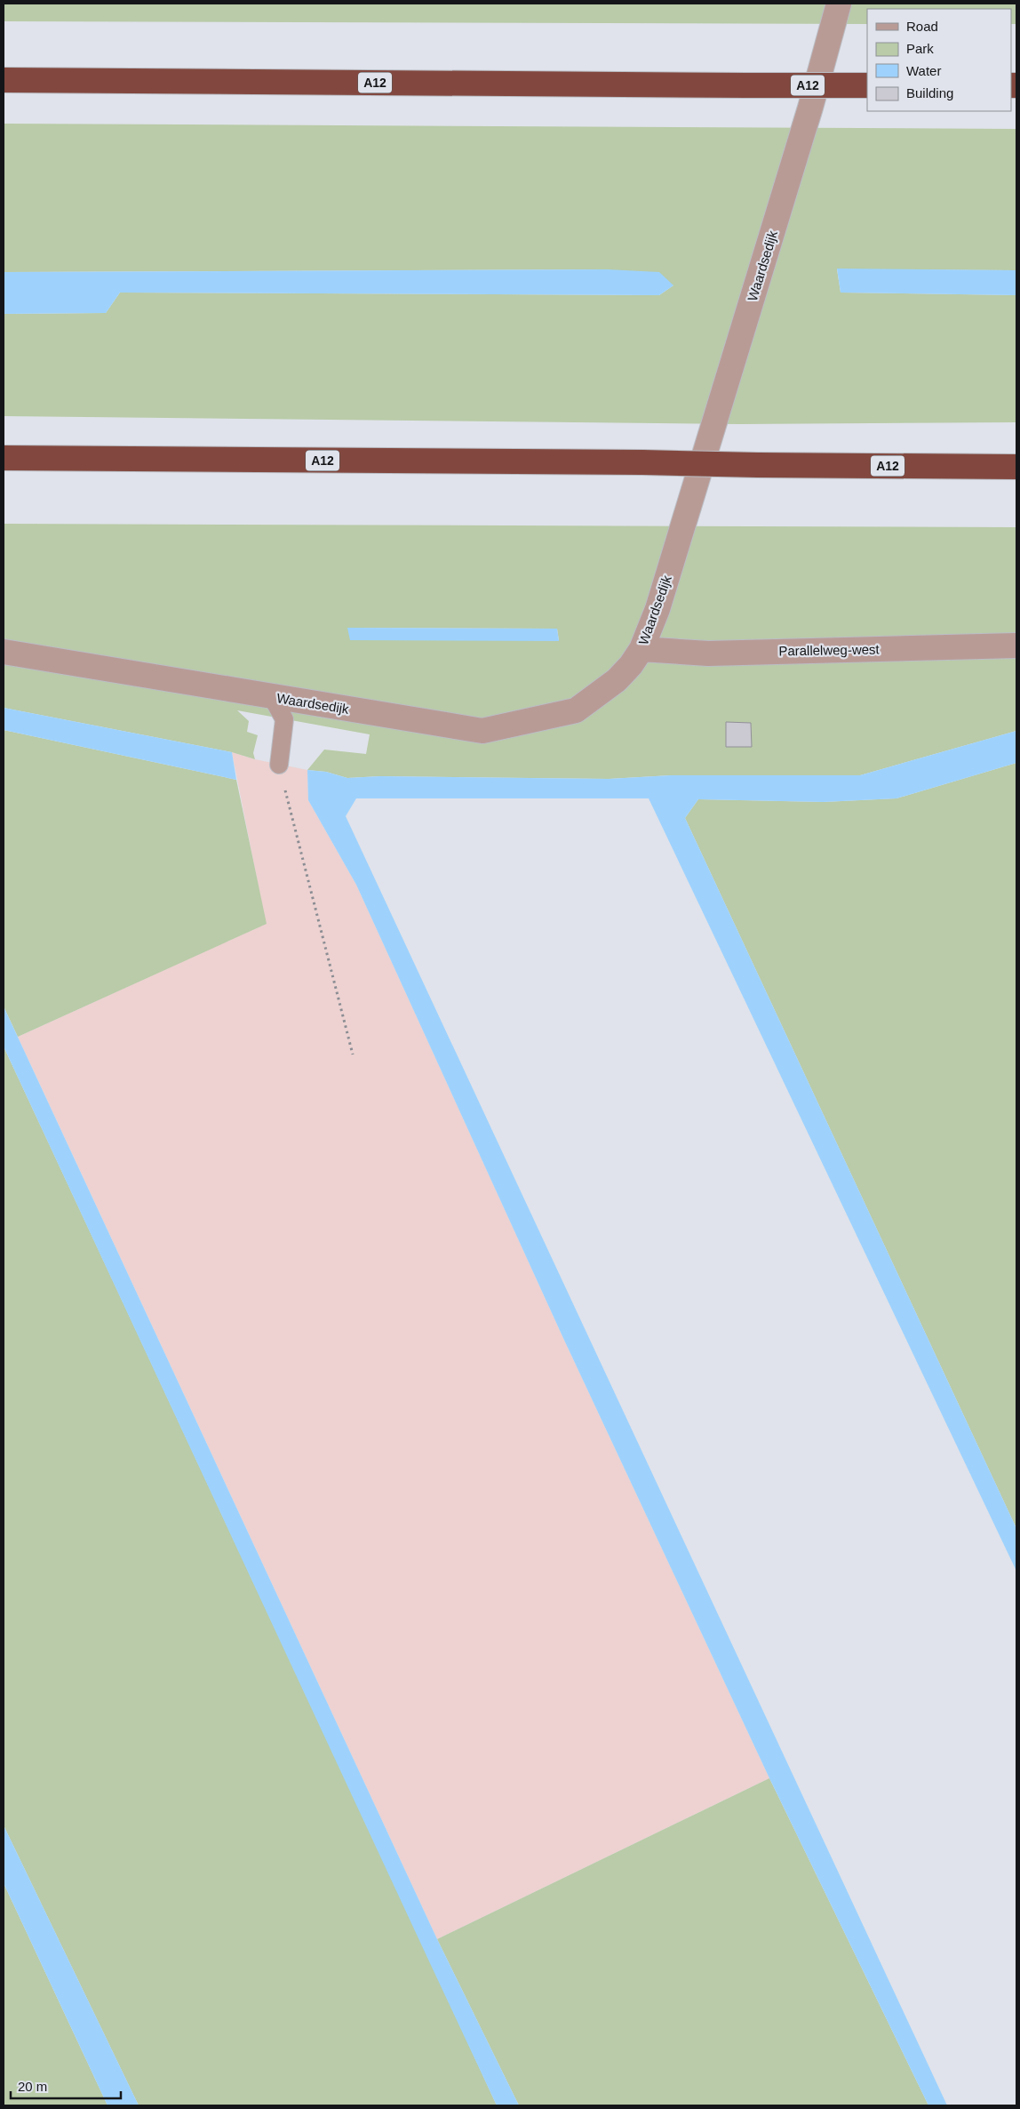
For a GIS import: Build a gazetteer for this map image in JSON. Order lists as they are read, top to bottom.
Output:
{
  "streets": {
    "highway": ["A12"],
    "street": ["Waardsedijk", "Parallelweg-west"]
  },
  "crossings": [
    ["Waardsedijk", "Parallelweg-west"]
  ],
  "legend": [
    "Road",
    "Park",
    "Water",
    "Building"
  ],
  "scale_bar": "20 m"
}
